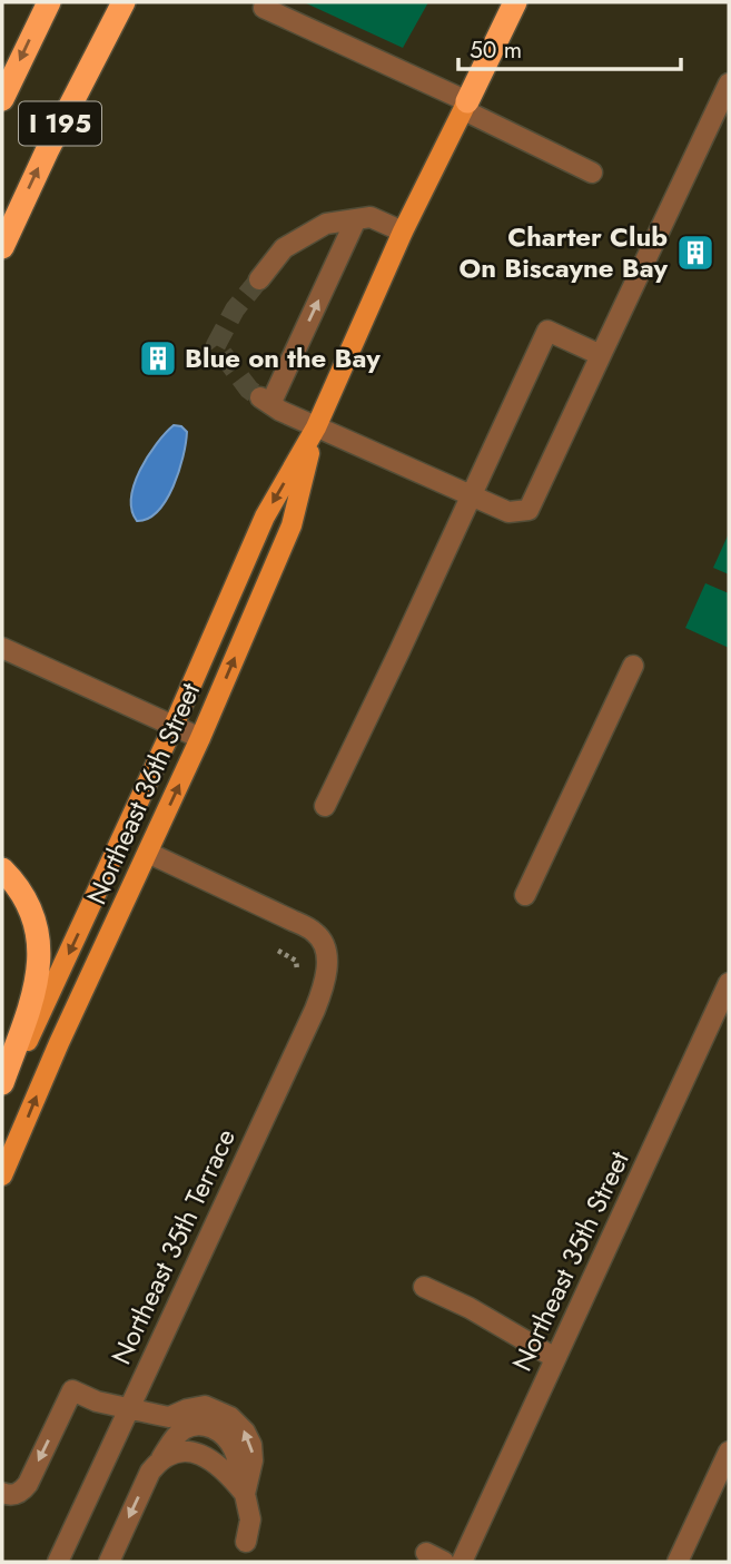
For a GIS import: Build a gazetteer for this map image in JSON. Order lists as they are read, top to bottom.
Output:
{
  "streets": {
    "highway": ["I 195"],
    "main road": ["Northeast 36th Street"],
    "street": ["Northeast 35th Terrace", "Northeast 35th Street"]
  },
  "crossings": [
    ["Northeast 36th Street", "Northeast 35th Terrace"]
  ],
  "places": {
    "building": ["Charter Club On Biscayne Bay", "Blue on the Bay"]
  },
  "scale_bar": "50 m"
}
